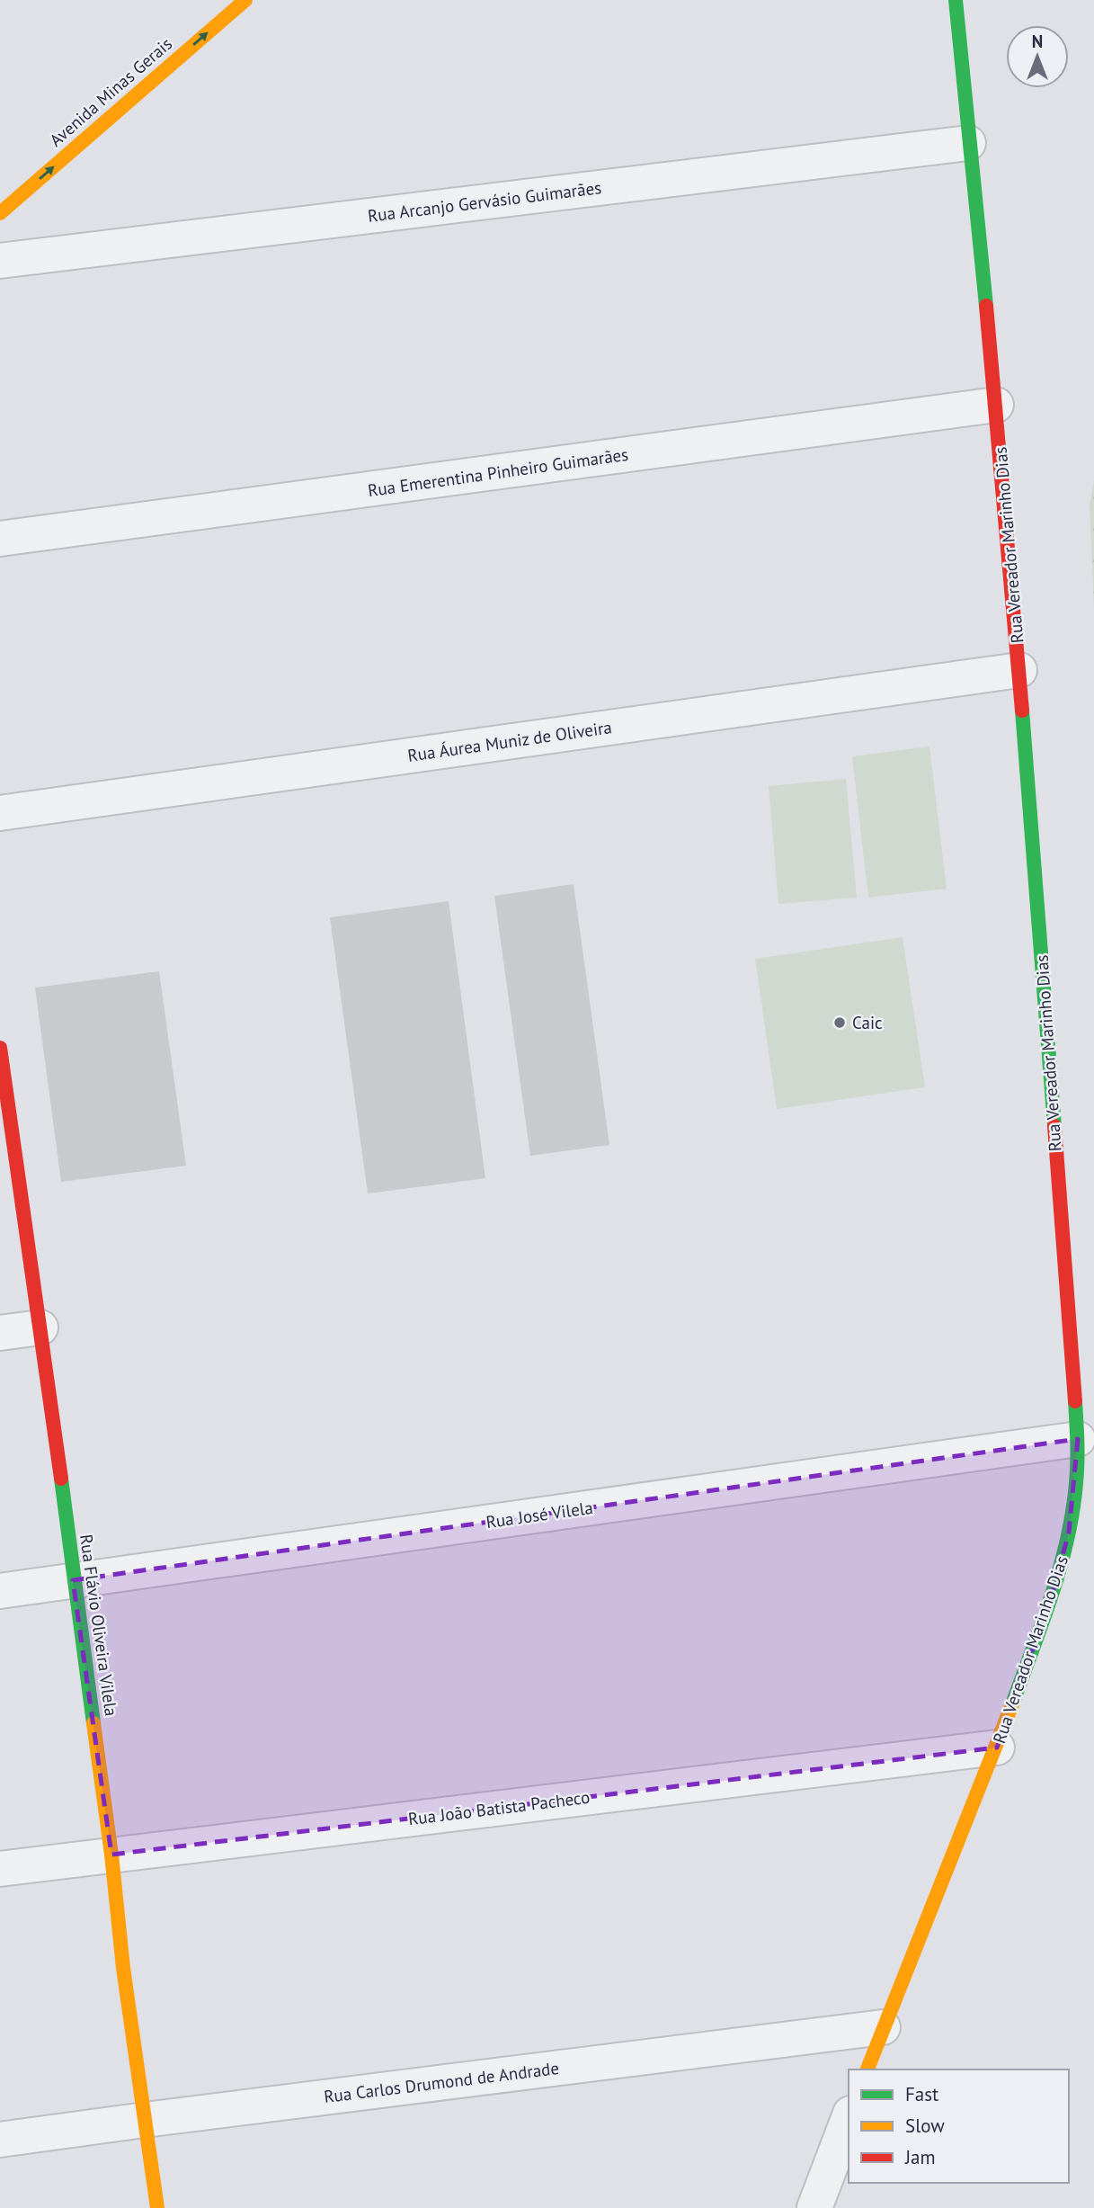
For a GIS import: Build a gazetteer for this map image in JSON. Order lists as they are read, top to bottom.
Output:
{
  "streets": {
    "street": [
      "Avenida Minas Gerais",
      "Rua Arcanjo Gervásio Guimarães",
      "Rua Emerentina Pinheiro Guimarães",
      "Rua Vereador Marinho Dias",
      "Rua Áurea Muniz de Oliveira",
      "Rua José Vilela",
      "Rua Flávio Oliveira Vilela",
      "Rua João Batista Pacheco",
      "Rua Carlos Drumond de Andrade"
    ]
  },
  "crossings": [
    ["Rua Arcanjo Gervásio Guimarães", "Rua Vereador Marinho Dias"],
    ["Rua Emerentina Pinheiro Guimarães", "Rua Vereador Marinho Dias"],
    ["Rua Vereador Marinho Dias", "Rua Áurea Muniz de Oliveira"],
    ["Rua Vereador Marinho Dias", "Rua José Vilela"],
    ["Rua Vereador Marinho Dias", "Rua João Batista Pacheco"],
    ["Rua Vereador Marinho Dias", "Rua Carlos Drumond de Andrade"],
    ["Rua José Vilela", "Rua Flávio Oliveira Vilela"],
    ["Rua Flávio Oliveira Vilela", "Rua João Batista Pacheco"],
    ["Rua Flávio Oliveira Vilela", "Rua Carlos Drumond de Andrade"]
  ],
  "one_way": ["Avenida Minas Gerais"],
  "places": ["Caic"],
  "legend": ["Fast", "Slow", "Jam"],
  "north": "top"
}
